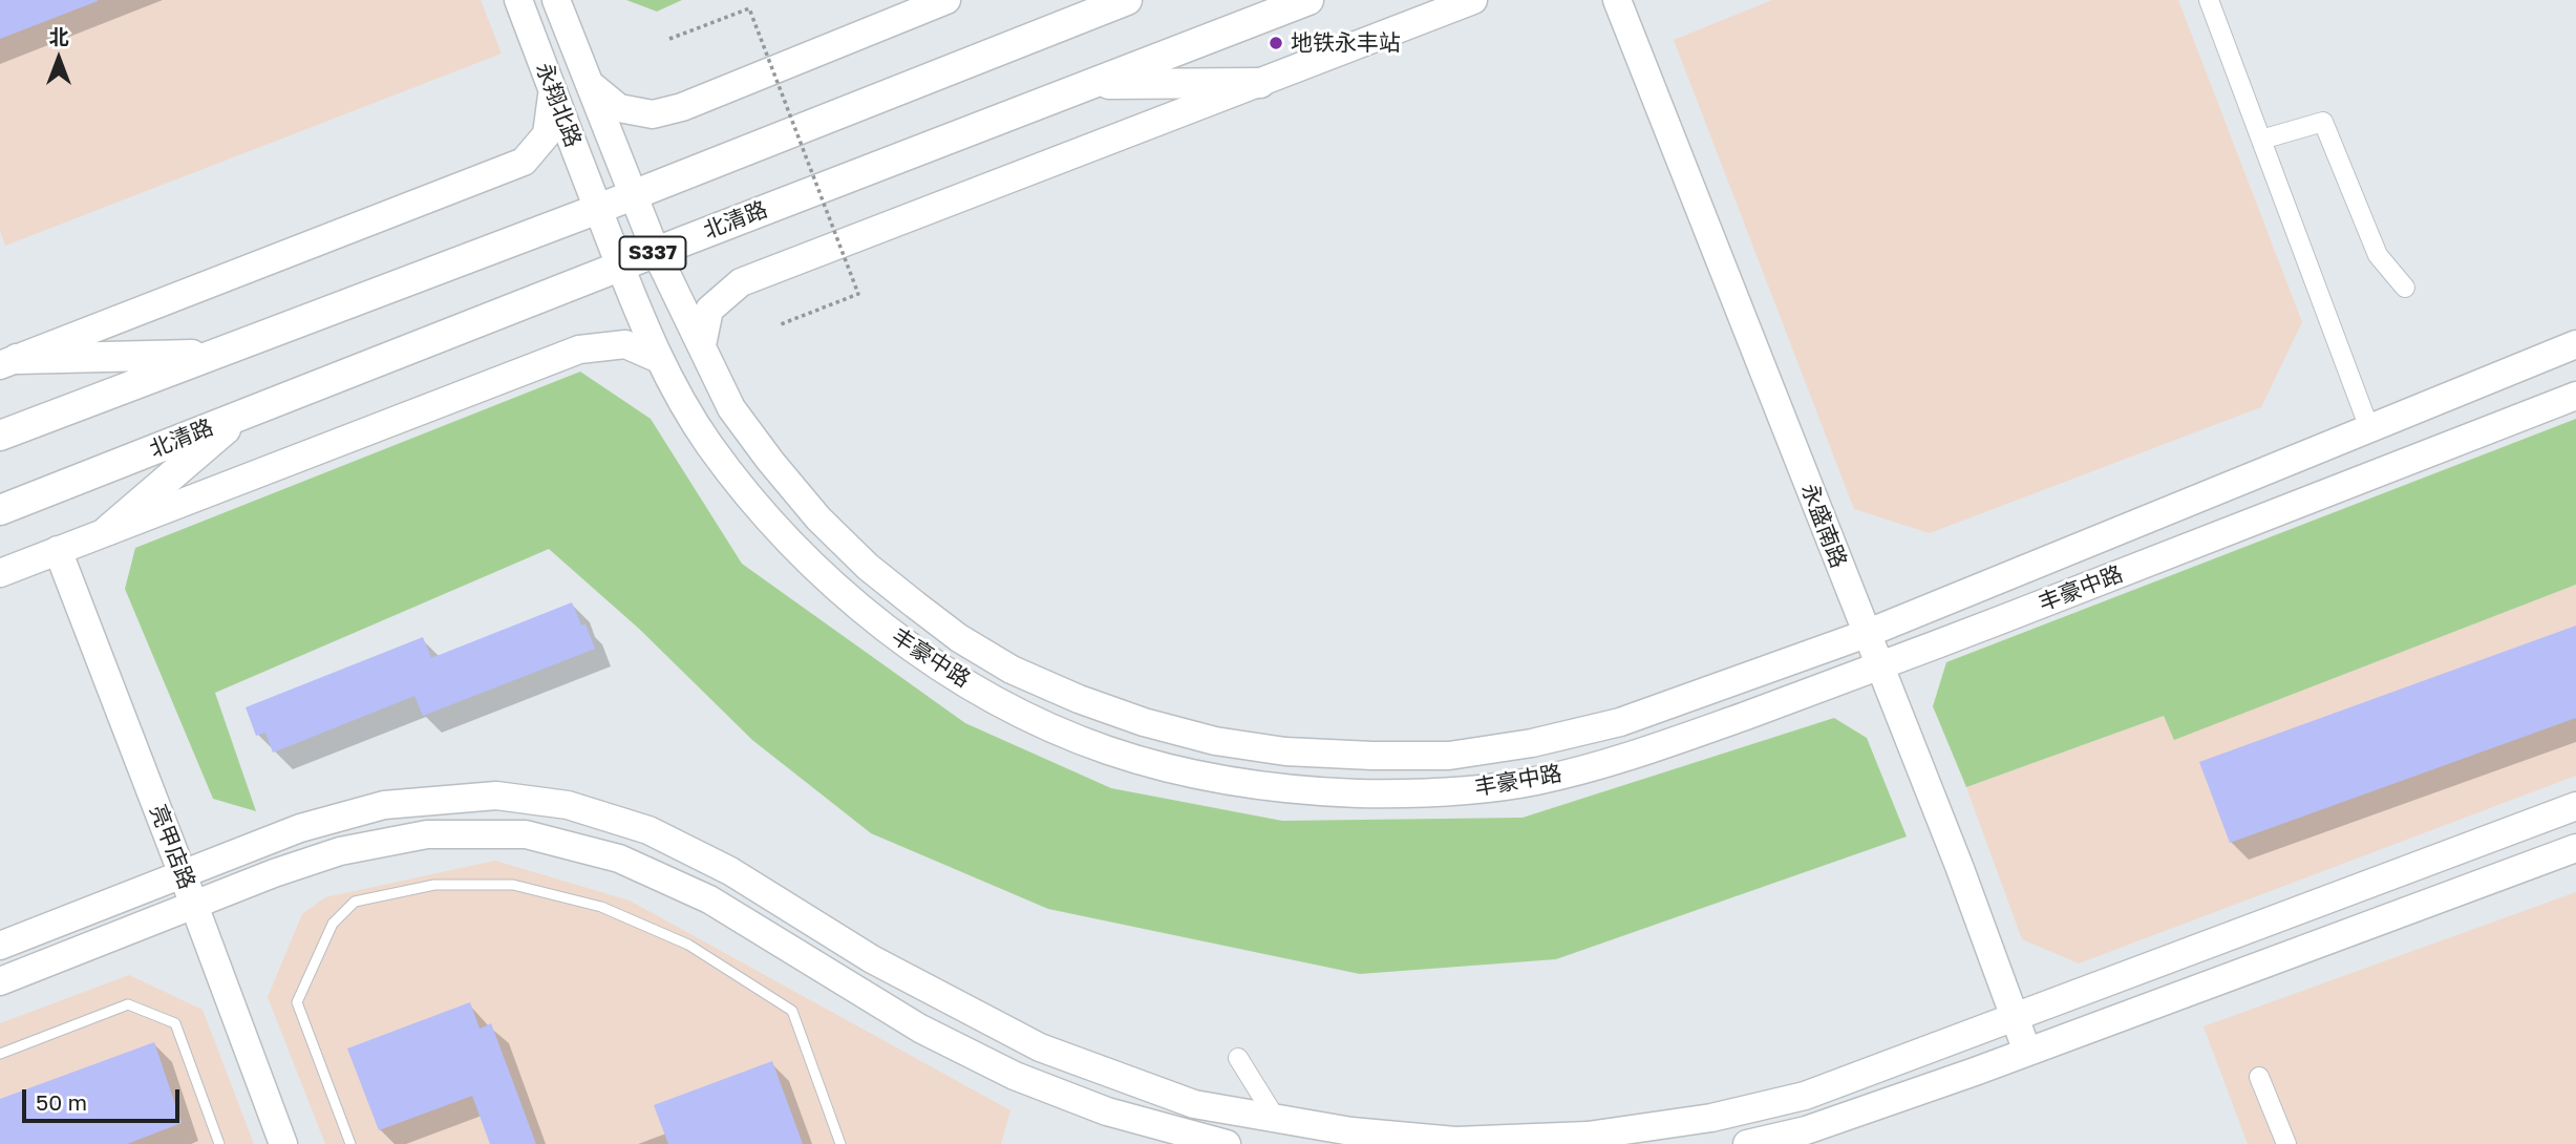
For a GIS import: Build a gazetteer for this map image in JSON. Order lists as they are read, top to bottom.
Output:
{
  "streets": {
    "main road": ["北清路", "S337"],
    "street": [
      "永翔北路",
      "永盛南路",
      "丰豪中路",
      "亮甲店路"
    ]
  },
  "crossings": [
    ["永翔北路", "北清路"],
    ["永翔北路", "丰豪中路"],
    ["北清路", "丰豪中路"],
    ["永盛南路", "丰豪中路"]
  ],
  "places": ["地铁永丰站"],
  "scale_bar": "50 m",
  "north": "top"
}
